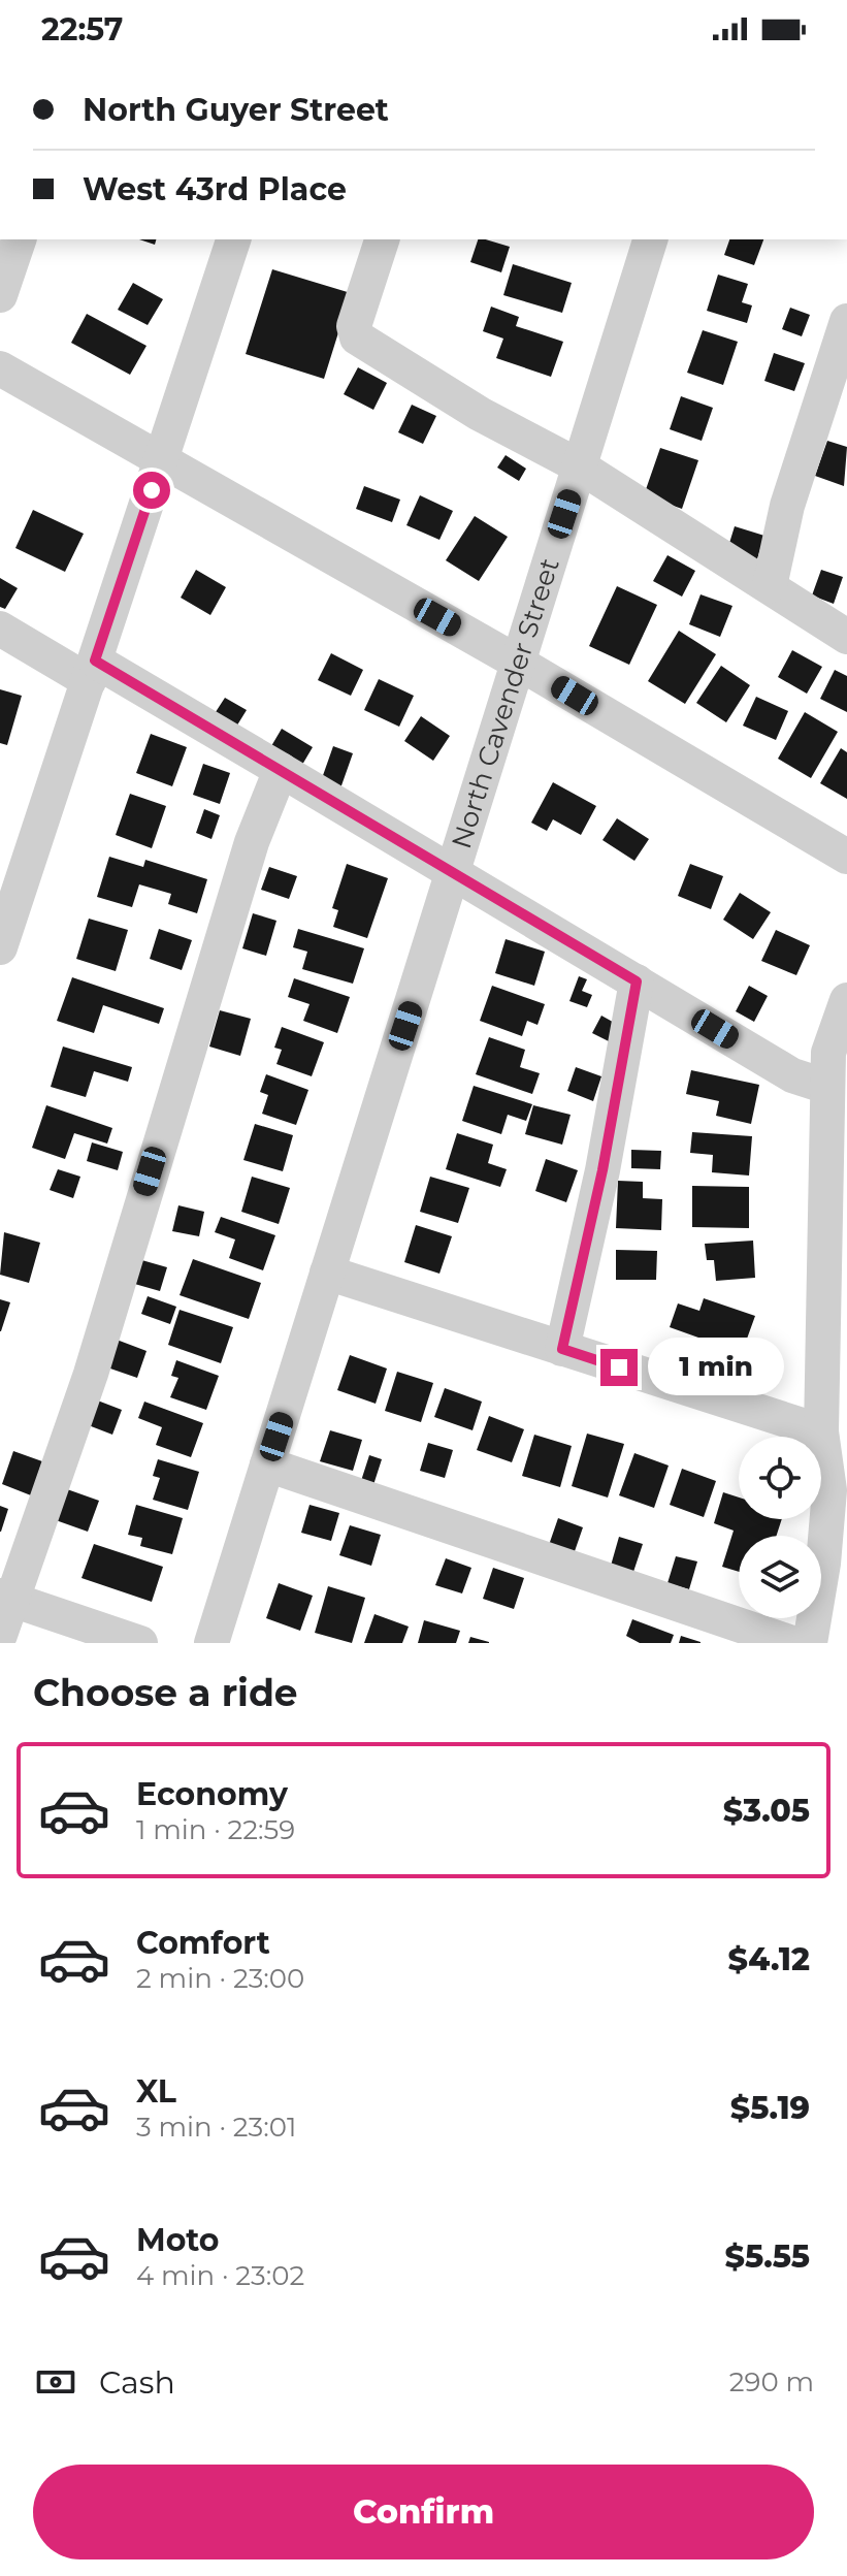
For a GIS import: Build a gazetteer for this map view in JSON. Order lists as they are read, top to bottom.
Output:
{
  "streets": {
    "street": ["North Cavender Street"]
  },
  "page": {
    "status": "22:57",
    "banner": ["North Guyer Street", "West 43rd Place"],
    "bubble": "1 min",
    "heading": "Choose a ride",
    "list": [
      {
        "name": "Economy",
        "note": "1 min · 22:59",
        "value": "$3.05"
      },
      {
        "name": "Comfort",
        "note": "2 min · 23:00",
        "value": "$4.12"
      },
      {
        "name": "XL",
        "note": "3 min · 23:01",
        "value": "$5.19"
      },
      {
        "name": "Moto",
        "note": "4 min · 23:02",
        "value": "$5.55"
      }
    ],
    "pay": ["Cash", "290 m"],
    "buttons": "Confirm"
  }
}
